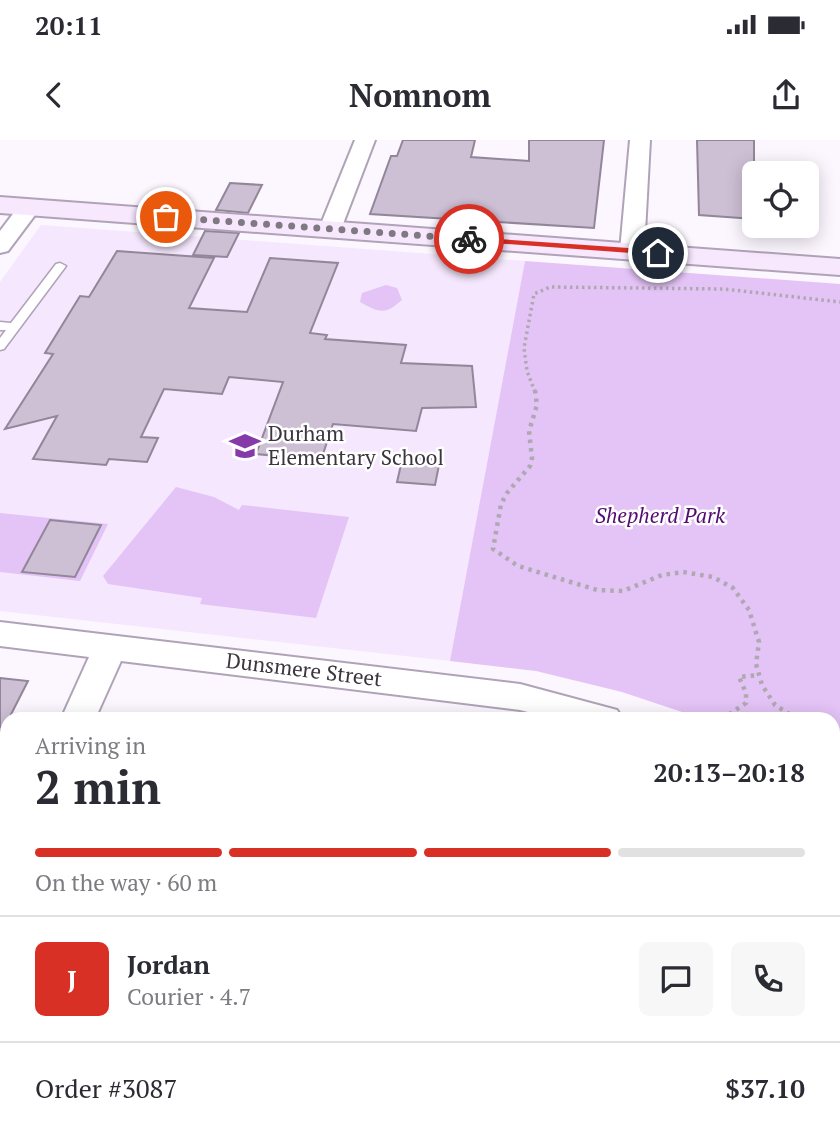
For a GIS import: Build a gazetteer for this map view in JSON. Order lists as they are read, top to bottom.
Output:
{
  "streets": {
    "street": ["Dunsmere Street"]
  },
  "parks": ["Shepherd Park"],
  "places": {
    "school or university": ["Durham Elementary School"]
  },
  "page": {
    "status": "20:11",
    "header": "Nomnom",
    "heading": ["2 min", "Arriving in", "20:13–20:18"],
    "panel": [
      "Jordan",
      "Courier · 4.7",
      "Order #3087",
      "$37.10"
    ],
    "bar": "On the way · 60 m",
    "round": "J"
  }
}
